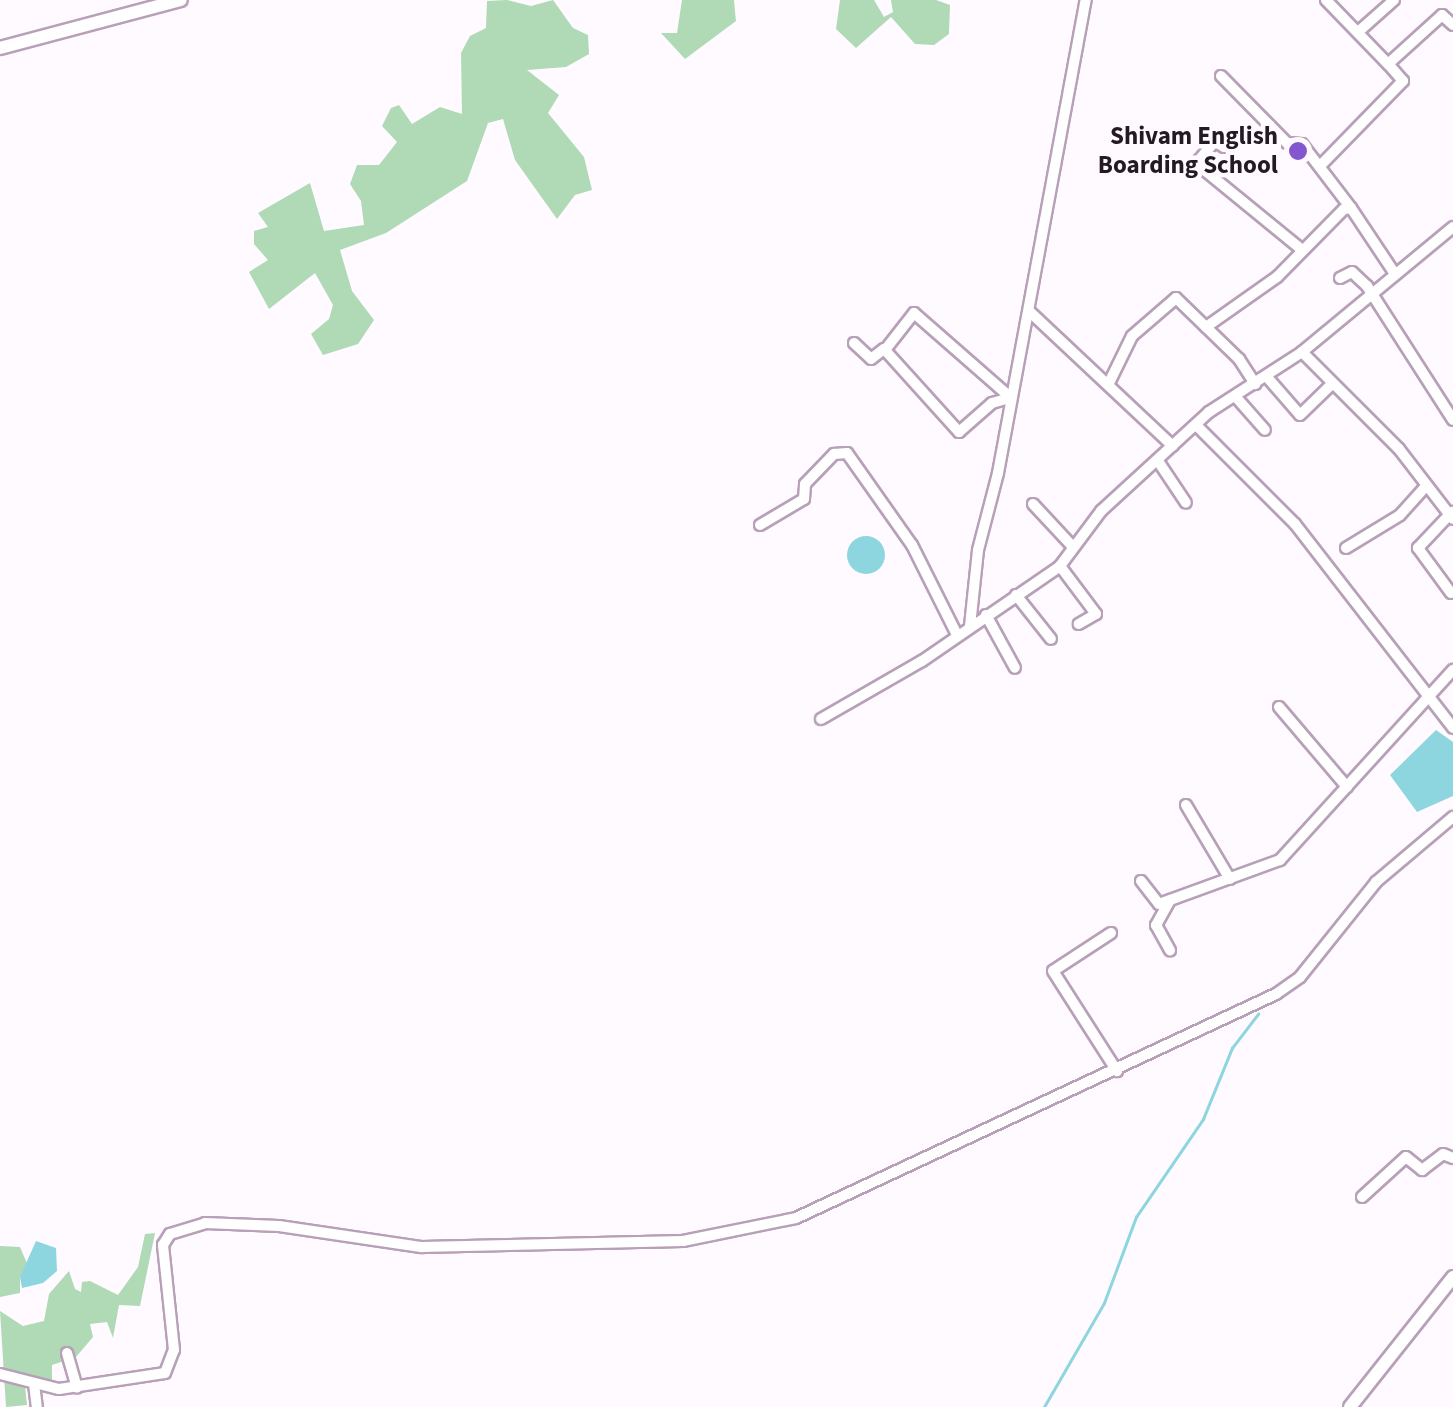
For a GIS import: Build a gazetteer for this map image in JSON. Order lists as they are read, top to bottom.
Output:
{
  "places": ["Shivam English Boarding School"]
}
